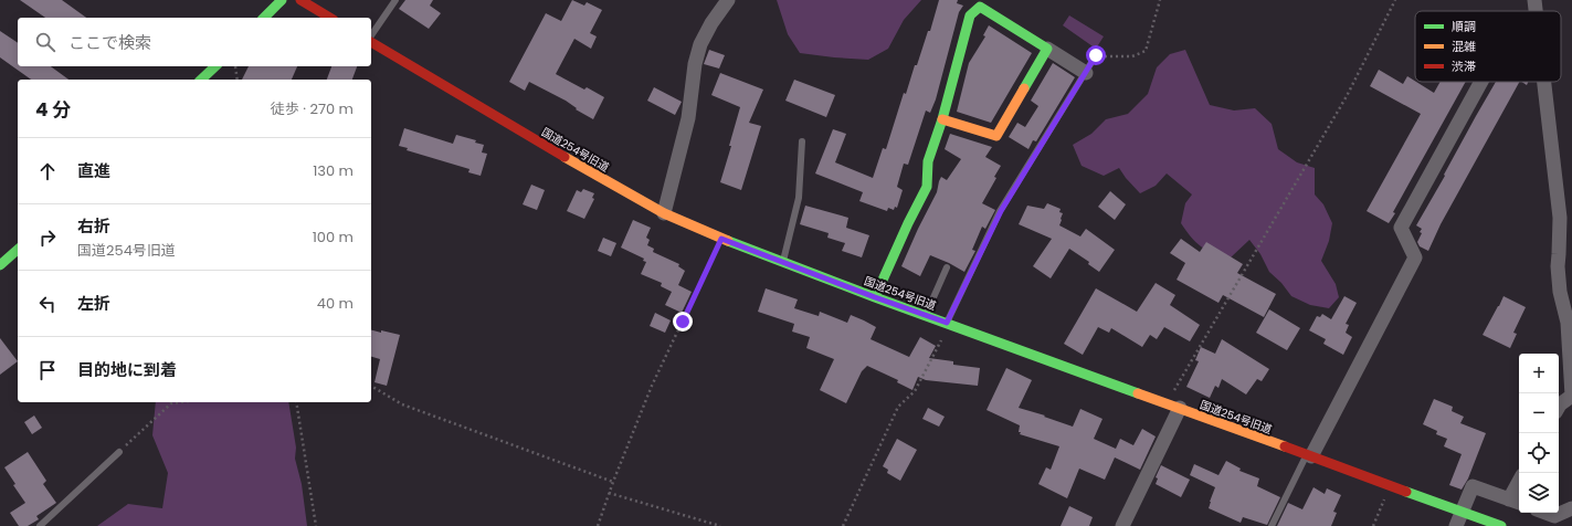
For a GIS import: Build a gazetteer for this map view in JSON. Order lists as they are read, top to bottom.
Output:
{
  "streets": {
    "street": ["国道254号旧道"]
  },
  "legend": ["順調", "混雑", "渋滞"],
  "page": {
    "search": "ここで検索",
    "heading": ["4 分", "徒歩 · 270 m"],
    "list": [
      ["直進", "130 m"],
      ["右折", "国道254号旧道", "100 m"],
      ["左折", "40 m"],
      "目的地に到着"
    ],
    "map_buttons": ["+", "−"]
  }
}
